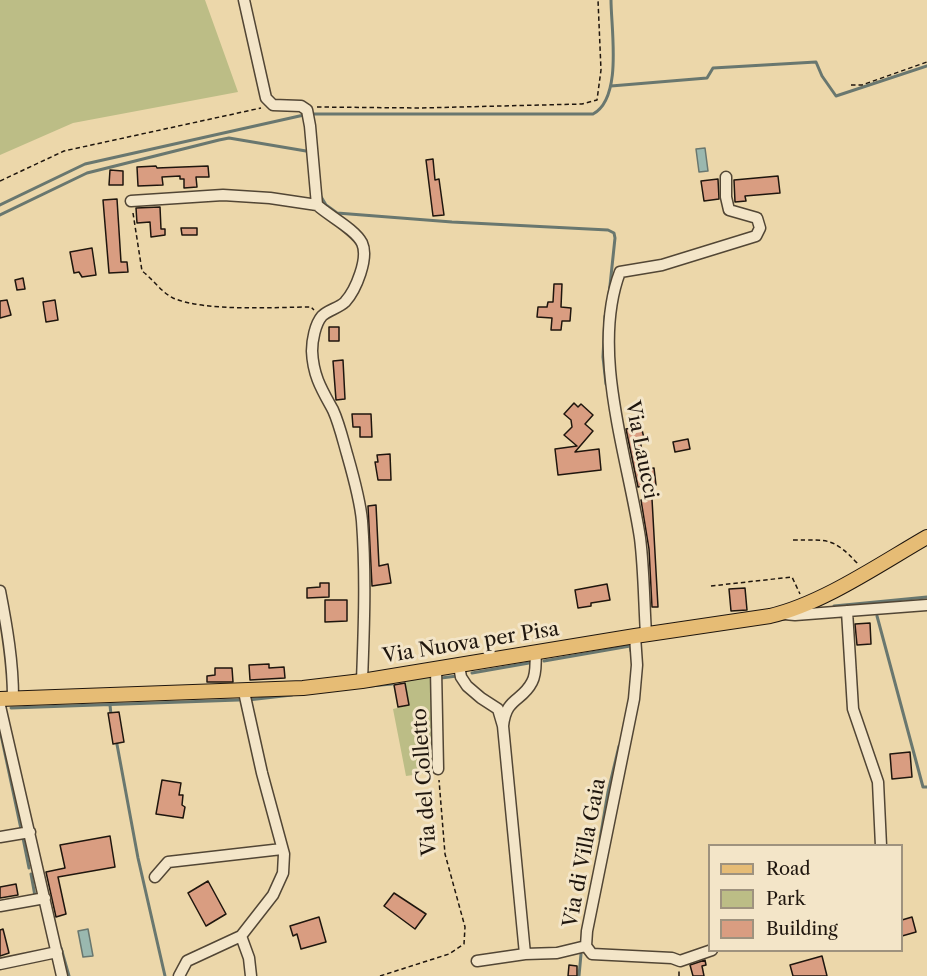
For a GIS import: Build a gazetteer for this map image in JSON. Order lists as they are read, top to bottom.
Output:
{
  "streets": {
    "main road": ["Via Nuova per Pisa"],
    "street": ["Via Laucci", "Via del Colletto", "Via di Villa Gaia"]
  },
  "crossings": [
    ["Via Laucci", "Via Nuova per Pisa"],
    ["Via Laucci", "Via di Villa Gaia"],
    ["Via Nuova per Pisa", "Via del Colletto"],
    ["Via Nuova per Pisa", "Via di Villa Gaia"]
  ],
  "legend": ["Road", "Park", "Building"]
}
